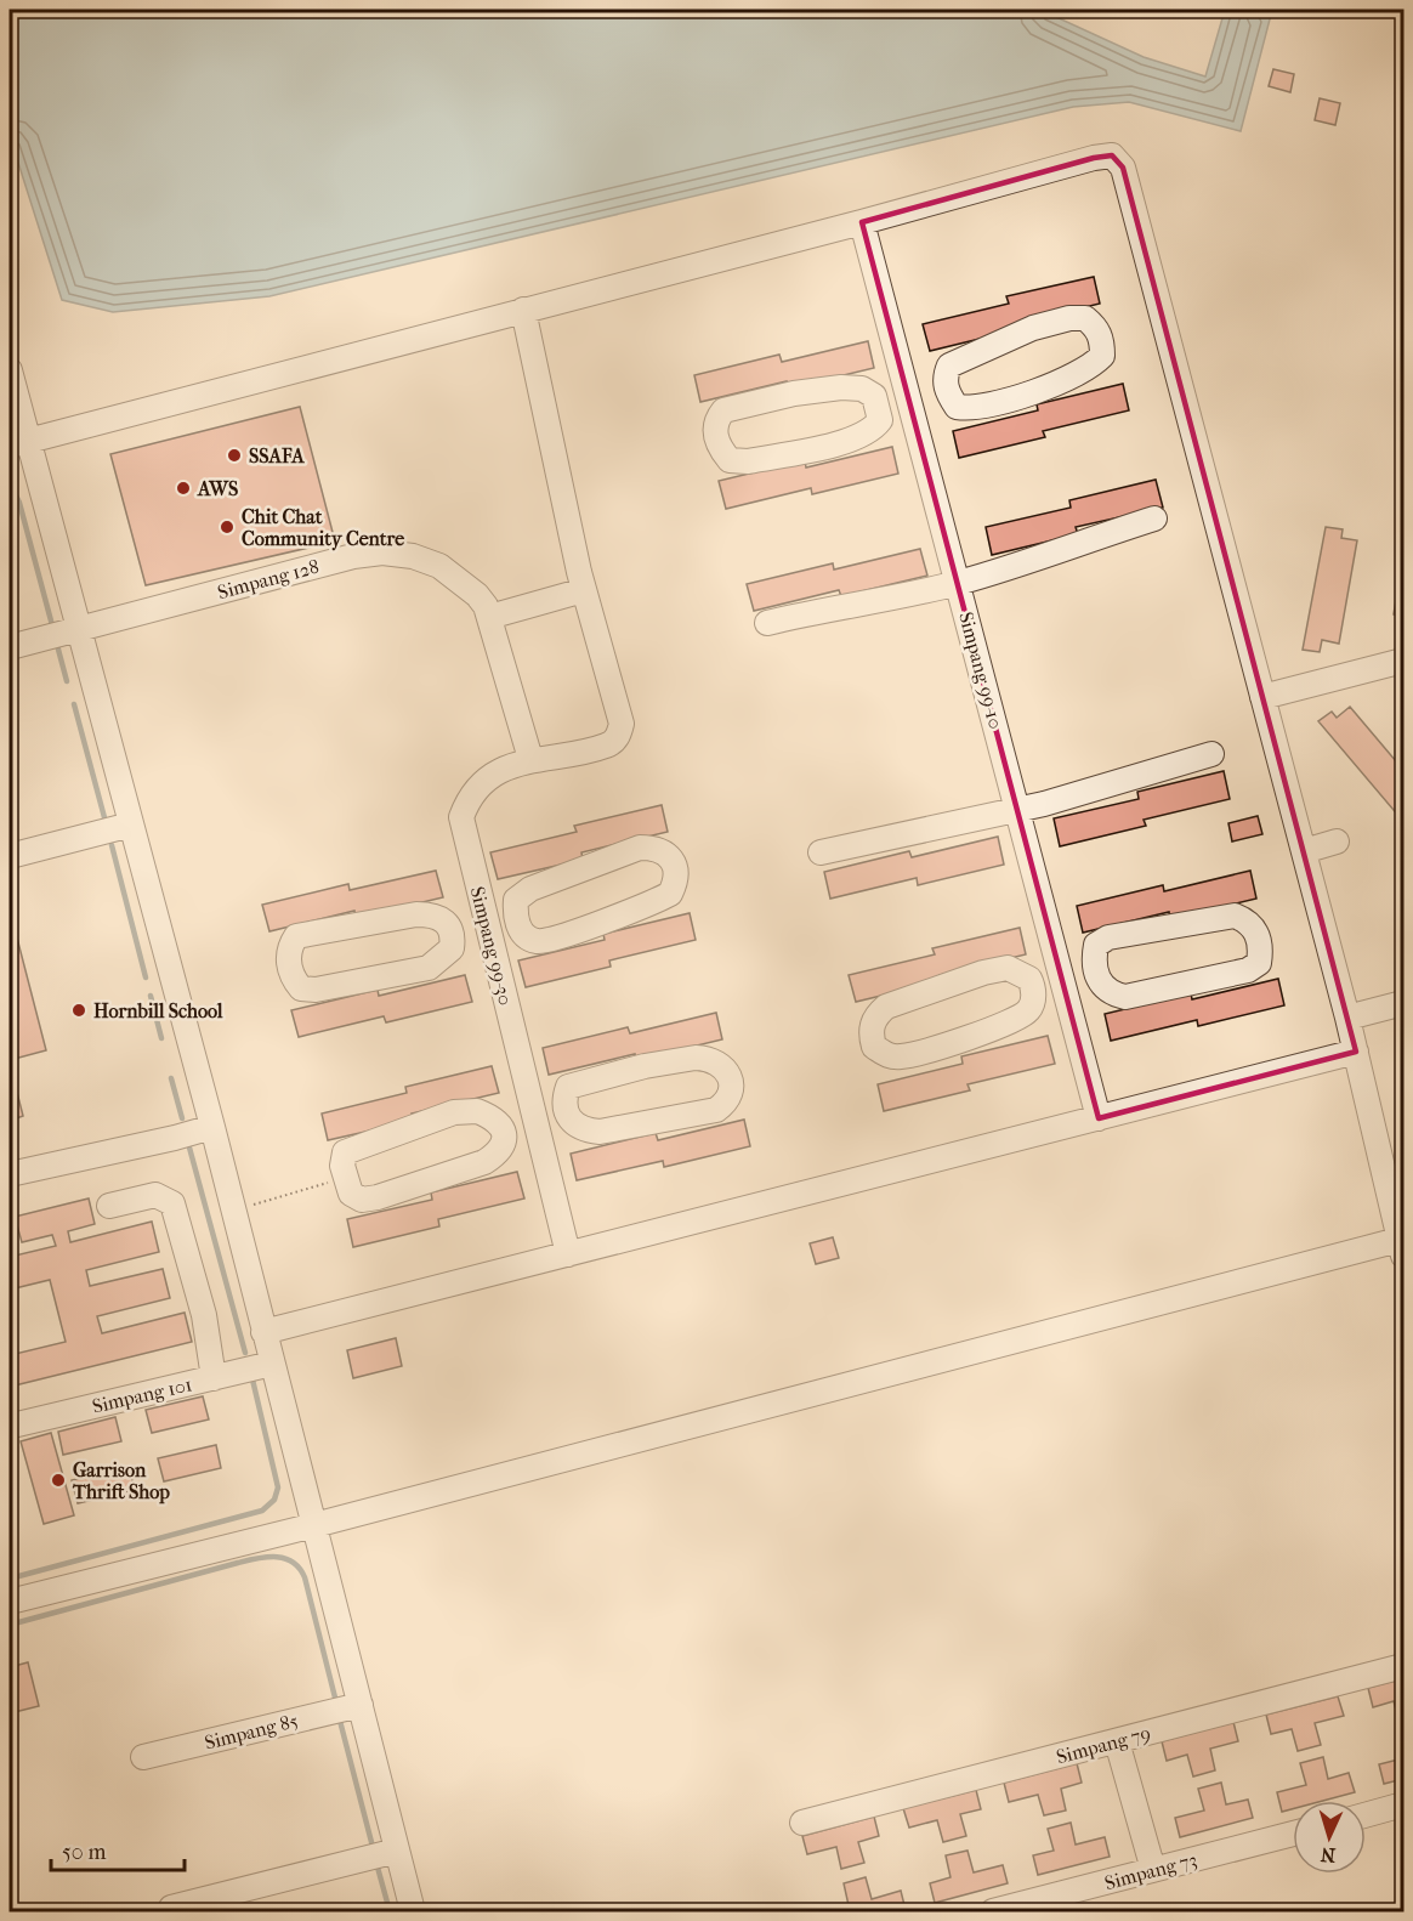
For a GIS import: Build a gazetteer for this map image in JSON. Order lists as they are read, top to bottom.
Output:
{
  "streets": {
    "street": [
      "Simpang 128",
      "Simpang 99-10",
      "Simpang 99-30",
      "Simpang 101",
      "Simpang 85",
      "Simpang 79",
      "Simpang 73"
    ]
  },
  "crossings": [
    ["Simpang 128", "Simpang 99-30"]
  ],
  "places": [
    "SSAFA",
    "AWS",
    "Chit Chat Community Centre",
    "Hornbill School",
    "Garrison Thrift Shop"
  ],
  "scale_bar": "50 m",
  "north": "bottom"
}
